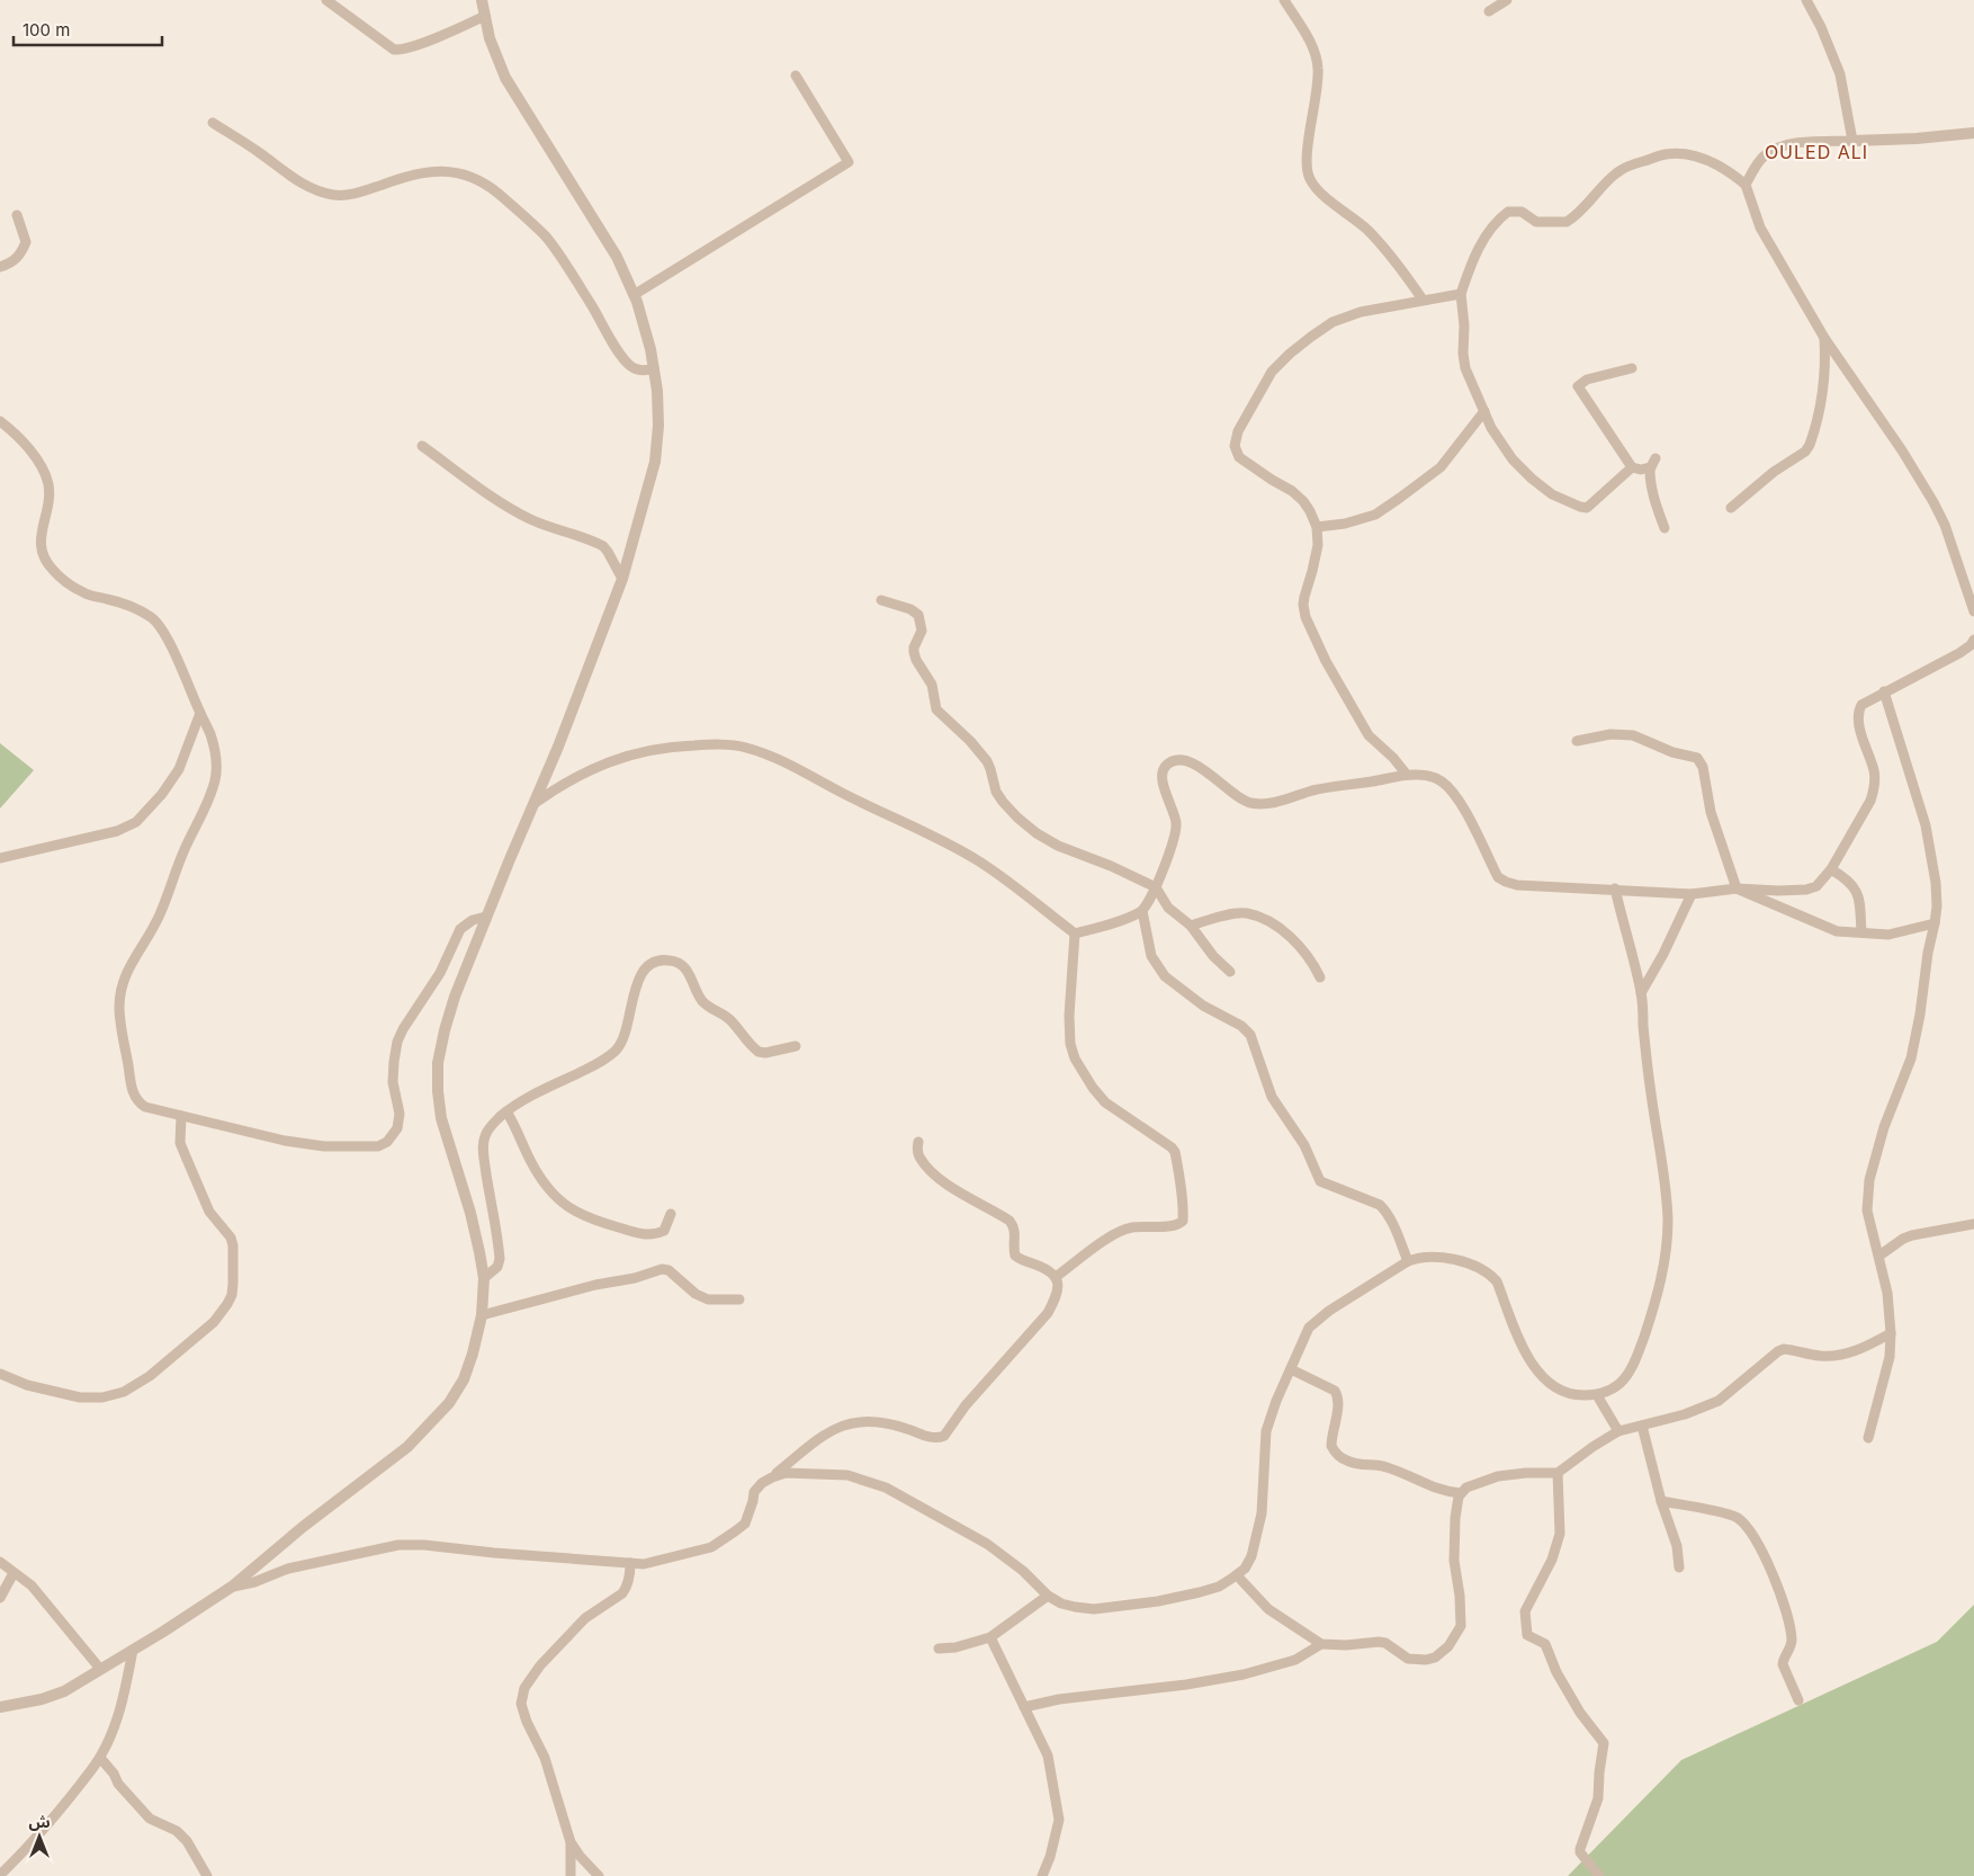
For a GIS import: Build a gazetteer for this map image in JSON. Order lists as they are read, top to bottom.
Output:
{
  "districts": ["OULED ALI"],
  "scale_bar": "100 m",
  "north": "top"
}
